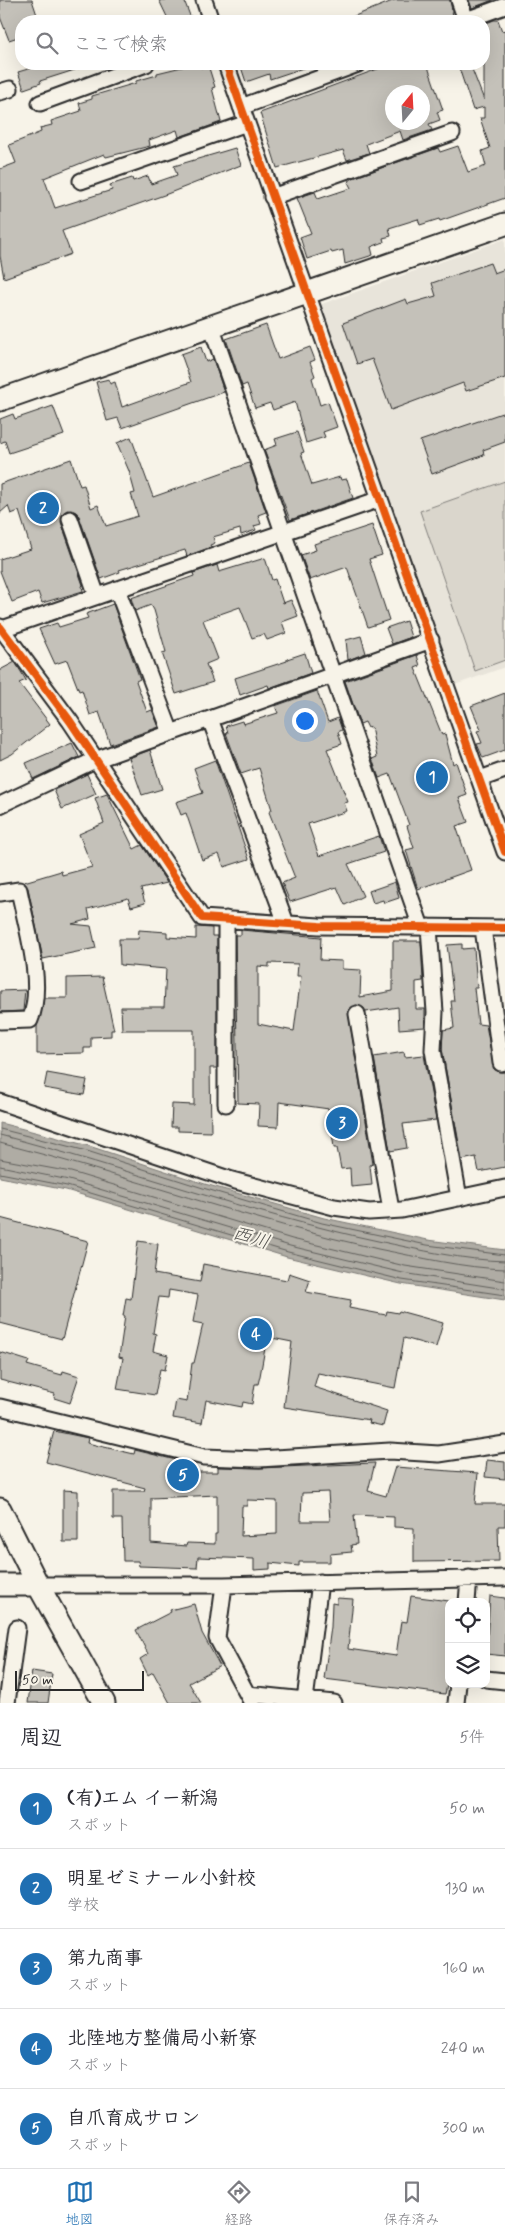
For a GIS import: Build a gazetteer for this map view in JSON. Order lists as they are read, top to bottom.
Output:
{
  "water": ["西川"],
  "scale_bar": "50 m",
  "north": "top",
  "page": {
    "search": "ここで検索",
    "pins": [
      "2",
      "1",
      "3",
      "4",
      "5"
    ],
    "scale": "50 m",
    "heading": ["周辺", "5件"],
    "list": [
      {
        "mark": "1",
        "name": "(有)エム イー新潟",
        "note": "スポット",
        "value": "50 m"
      },
      {
        "mark": "2",
        "name": "明星ゼミナール小針校",
        "note": "学校",
        "value": "130 m"
      },
      {
        "mark": "3",
        "name": "第九商事",
        "note": "スポット",
        "value": "160 m"
      },
      {
        "mark": "4",
        "name": "北陸地方整備局小新寮",
        "note": "スポット",
        "value": "240 m"
      },
      {
        "mark": "5",
        "name": "自爪育成サロン",
        "note": "スポット",
        "value": "300 m"
      }
    ],
    "nav": ["地図", "経路", "保存済み"]
  }
}
